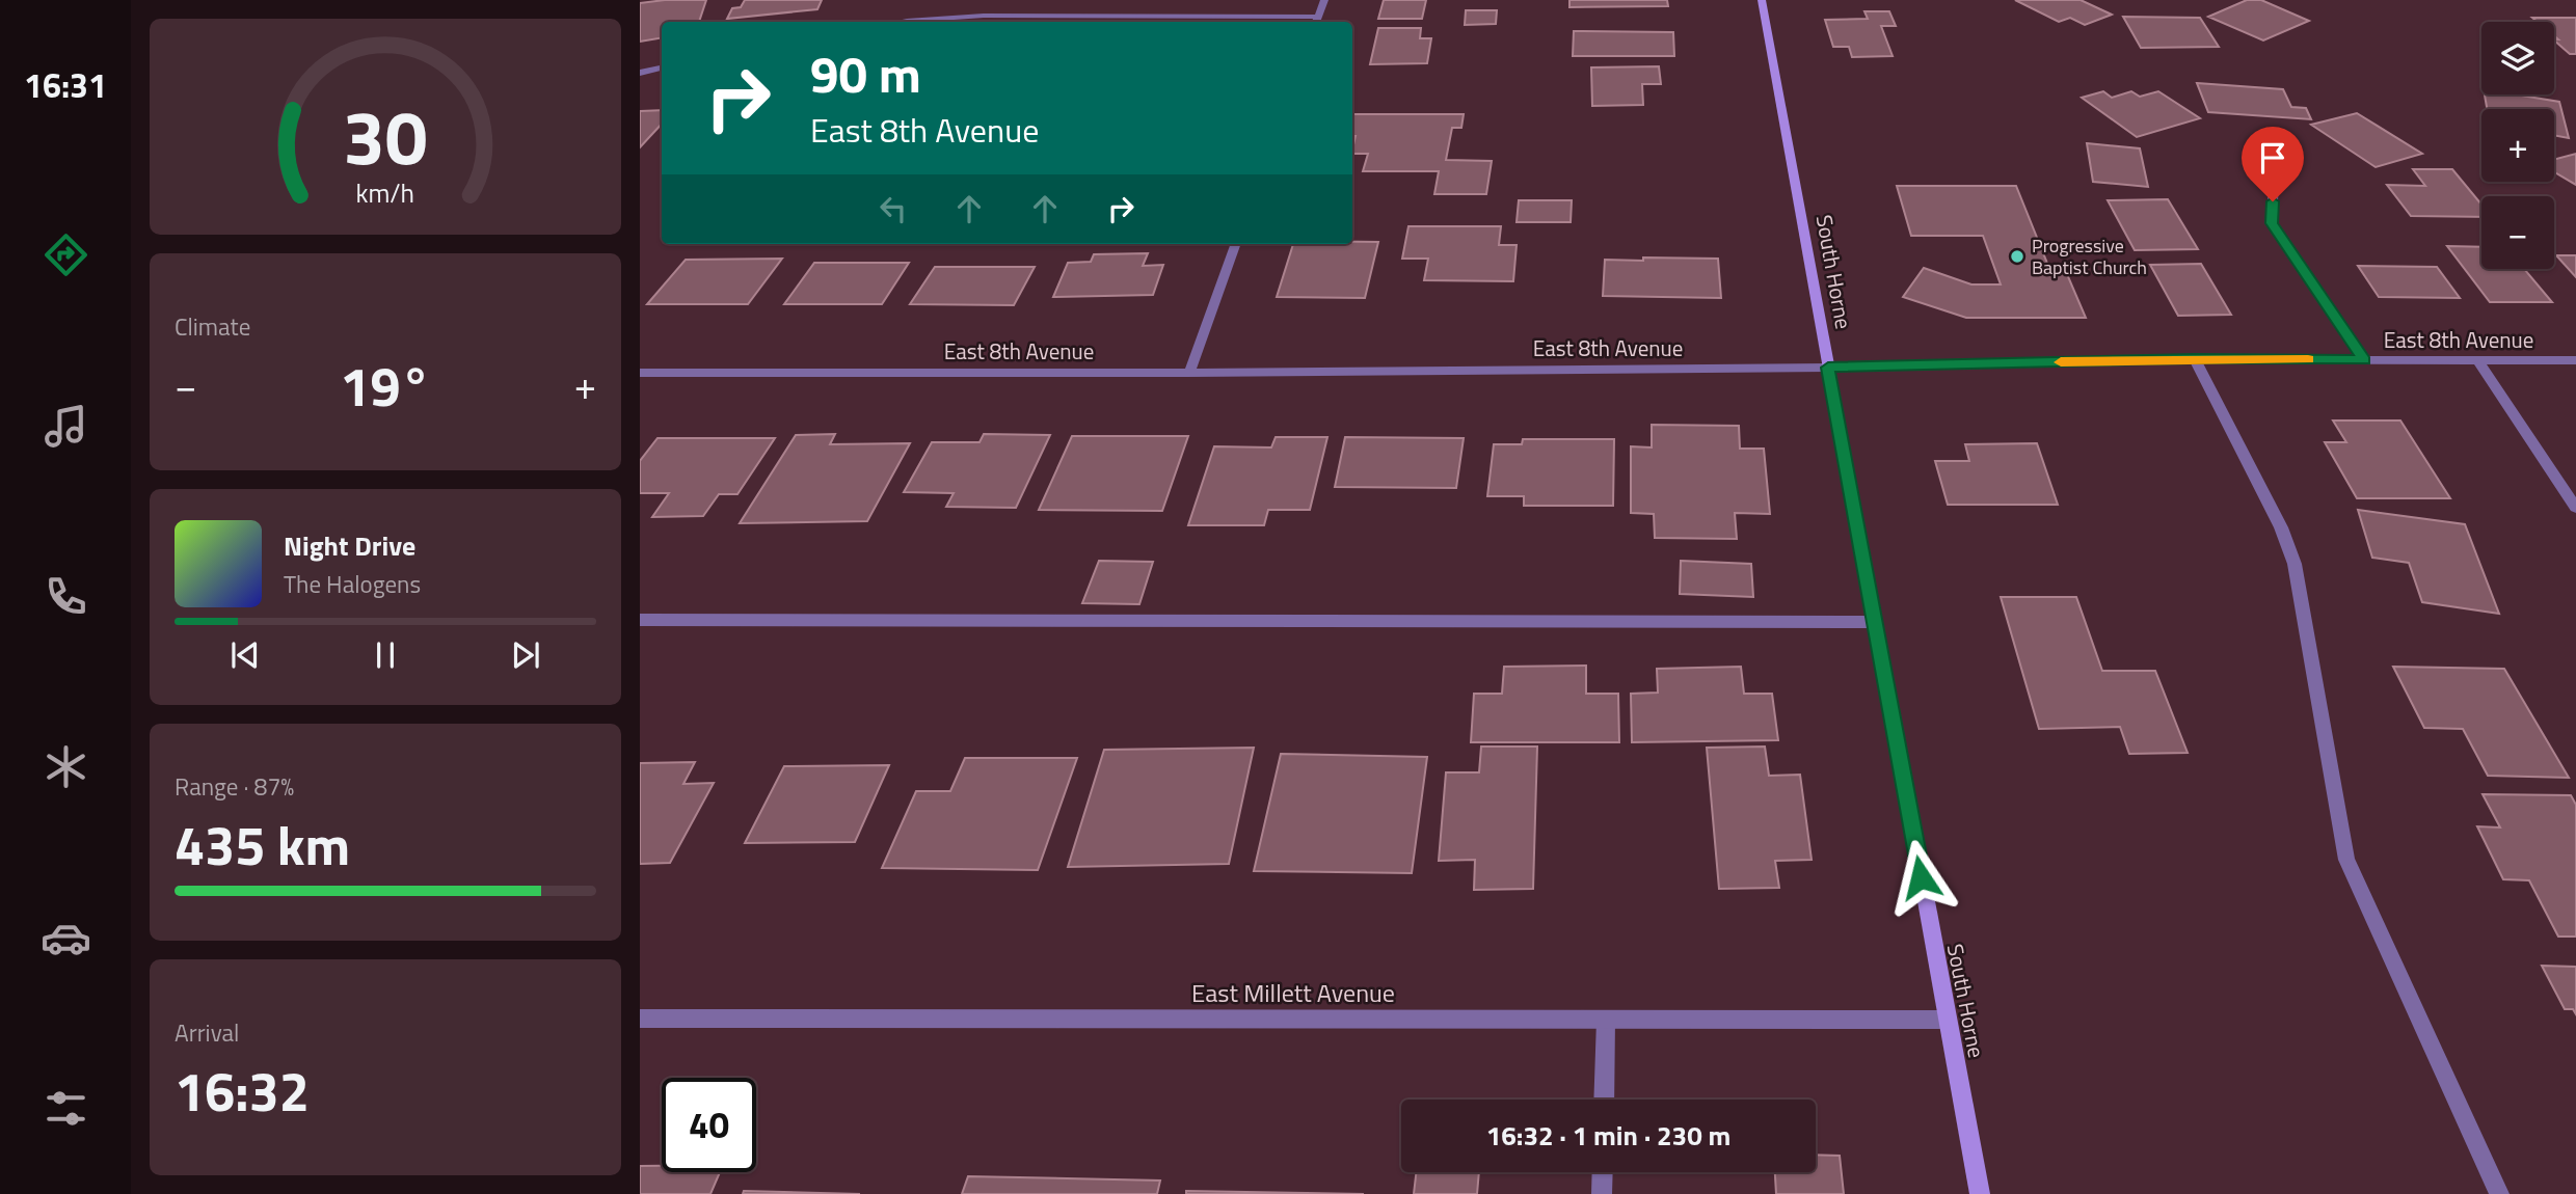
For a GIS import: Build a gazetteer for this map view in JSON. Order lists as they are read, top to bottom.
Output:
{
  "streets": {
    "street": ["South Horne", "East 8th Avenue", "East Millett Avenue"]
  },
  "crossings": [
    ["South Horne", "East 8th Avenue"],
    ["South Horne", "East Millett Avenue"]
  ],
  "places": ["Progressive Baptist Church"],
  "page": {
    "tabs": "16:31",
    "map_buttons": ["+", "−"],
    "turn": ["90 m", "East 8th Avenue"],
    "tile": [
      "Climate",
      ["Range · 87%", "435 km"],
      ["Arrival", "16:32"]
    ],
    "heat": ["−", "19°", "+"],
    "song": ["Night Drive", "The Halogens"],
    "limit": "40",
    "trip": "16:32 · 1 min · 230 m",
    "gauge": ["30", "km/h"]
  }
}
